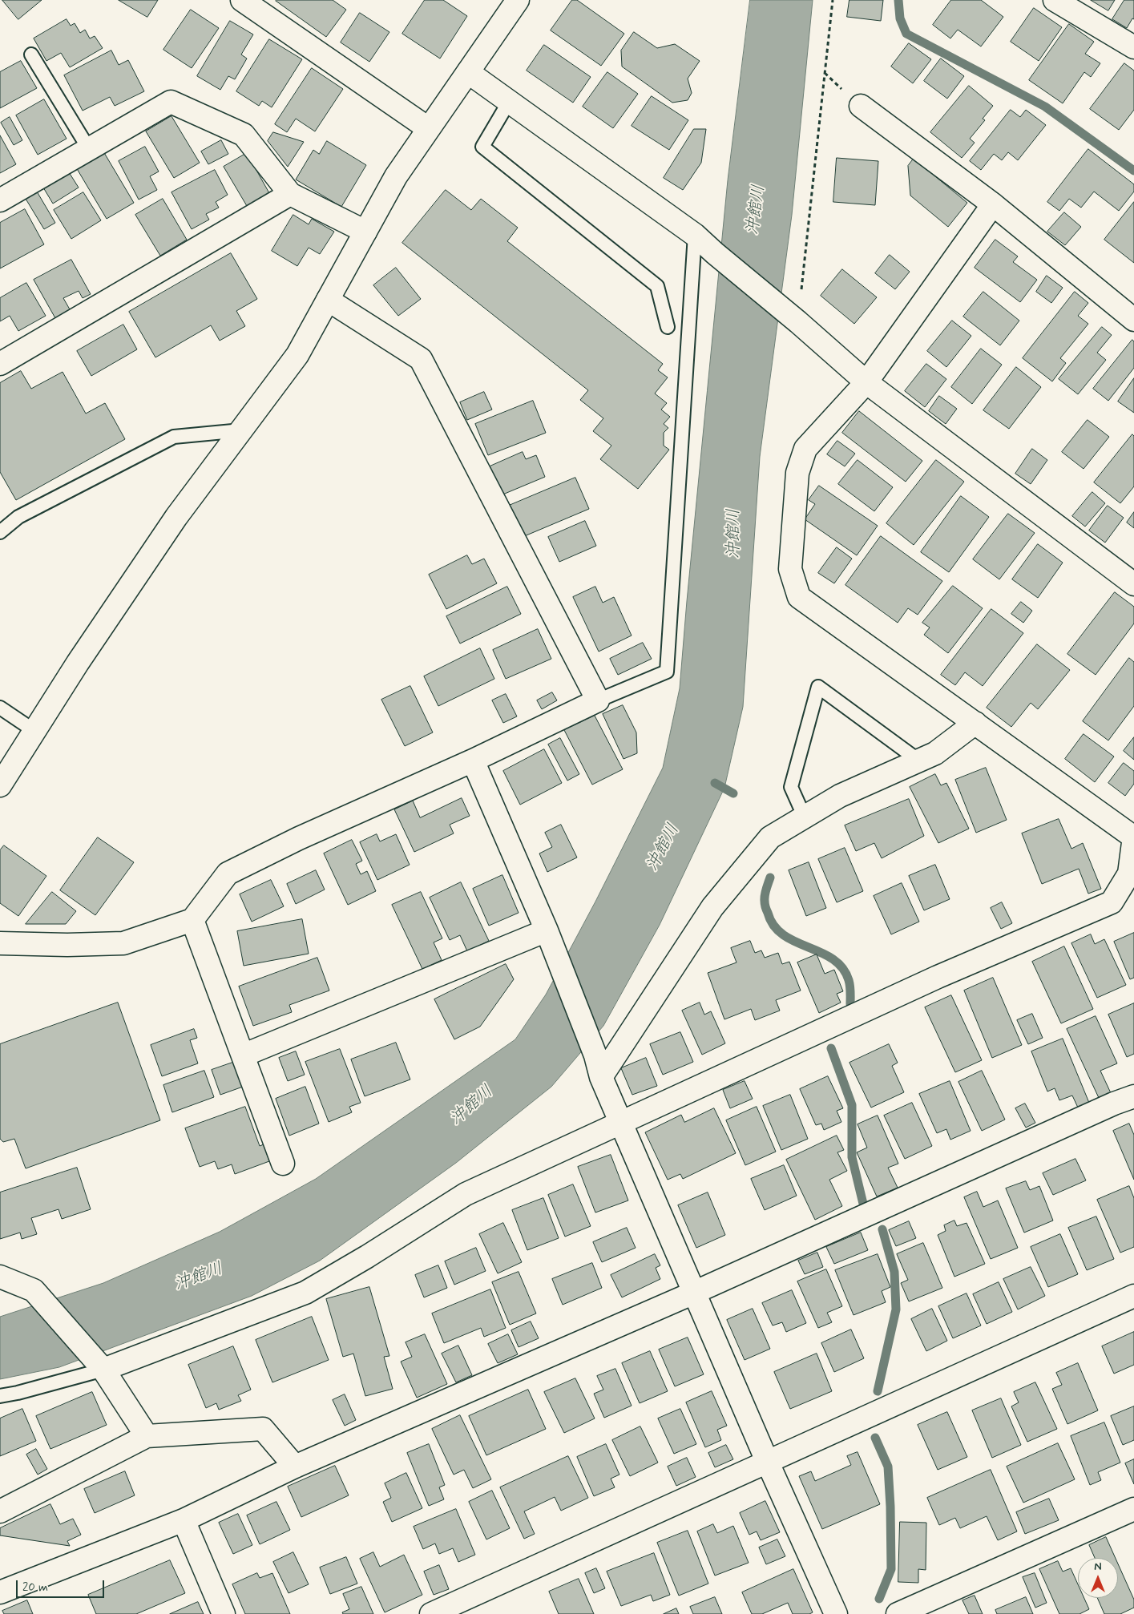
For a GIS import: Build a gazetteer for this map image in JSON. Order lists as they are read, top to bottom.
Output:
{
  "water": ["沖館川"],
  "scale_bar": "20 m",
  "north": "top"
}
